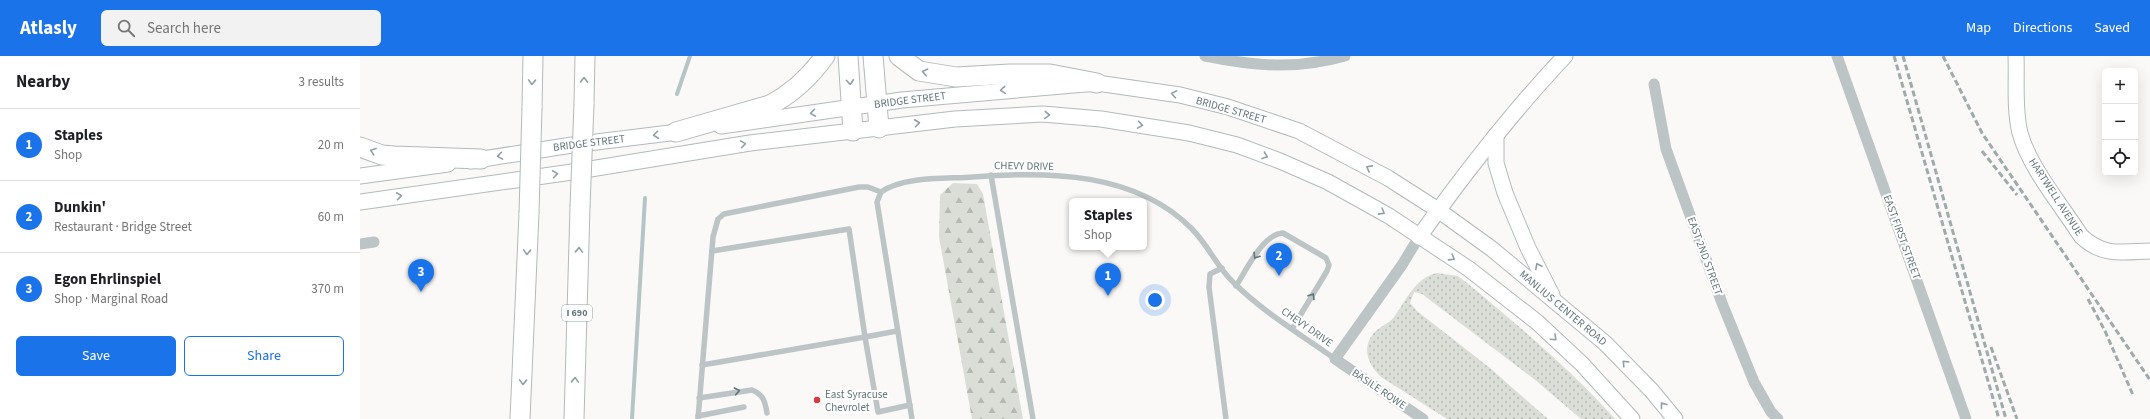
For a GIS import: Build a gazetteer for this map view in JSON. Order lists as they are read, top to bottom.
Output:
{
  "streets": {
    "highway": ["I 690"],
    "main road": ["BRIDGE STREET", "HARTWELL AVENUE", "MANLIUS CENTER ROAD"],
    "street": ["EAST FIRST STREET", "EAST 2ND STREET", "BASILE ROWE"],
    "lane": ["CHEVY DRIVE"]
  },
  "crossings": [
    ["BRIDGE STREET", "MANLIUS CENTER ROAD"],
    ["CHEVY DRIVE", "BASILE ROWE"]
  ],
  "places": ["East Syracuse Chevrolet"],
  "page": {
    "header": "Atlasly",
    "search": "Search here",
    "nav": ["Map", "Directions", "Saved"],
    "heading": ["Nearby", "3 results"],
    "map_buttons": ["+", "−"],
    "list": [
      {
        "mark": "1",
        "name": "Staples",
        "note": "Shop",
        "value": "20 m"
      },
      {
        "mark": "2",
        "name": "Dunkin'",
        "note": "Restaurant · Bridge Street",
        "value": "60 m"
      },
      {
        "mark": "3",
        "name": "Egon Ehrlinspiel",
        "note": "Shop · Marginal Road",
        "value": "370 m"
      }
    ],
    "popup": ["Staples", "Shop"],
    "pins": ["2", "3", "1"],
    "buttons": ["Save", "Share"]
  }
}
